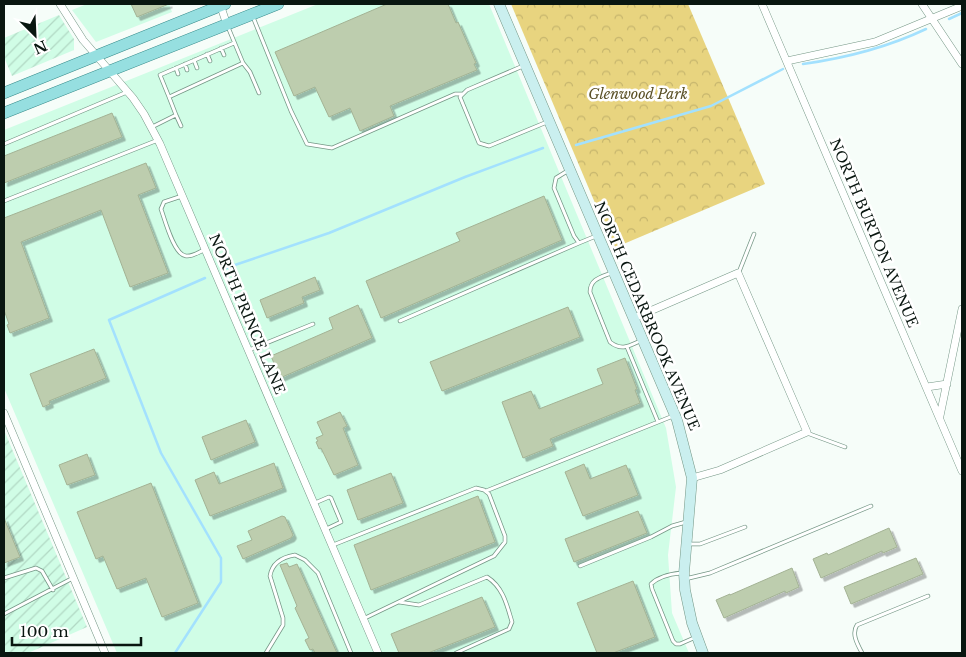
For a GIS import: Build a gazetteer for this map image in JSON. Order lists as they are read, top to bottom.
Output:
{
  "streets": {
    "street": ["NORTH BURTON AVENUE", "NORTH PRINCE LANE", "NORTH CEDARBROOK AVENUE"]
  },
  "parks": ["Glenwood Park"],
  "scale_bar": "100 m",
  "north": "bottom right"
}
